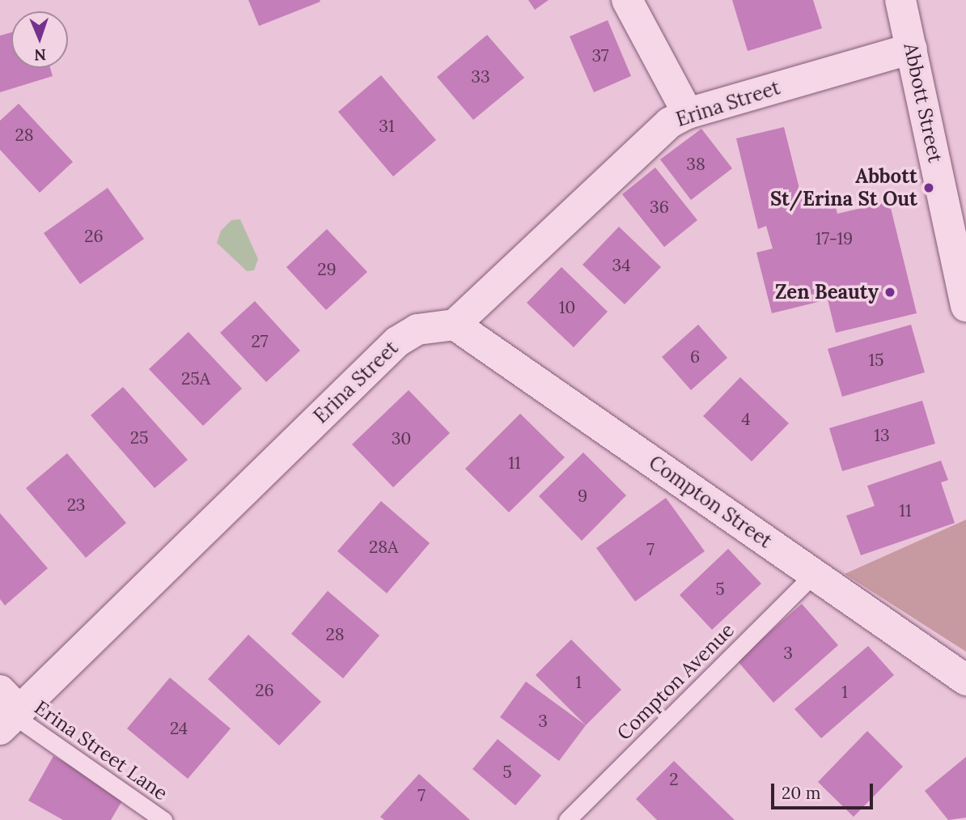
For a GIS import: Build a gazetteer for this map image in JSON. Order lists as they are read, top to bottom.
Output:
{
  "streets": {
    "street": ["Abbott Street", "Erina Street", "Compton Street"],
    "lane": ["Compton Avenue", "Erina Street Lane"]
  },
  "crossings": [
    ["Abbott Street", "Erina Street"],
    ["Erina Street", "Compton Street"],
    ["Erina Street", "Erina Street Lane"],
    ["Compton Street", "Compton Avenue"]
  ],
  "places": ["Abbott St/Erina St Out", "Zen Beauty"],
  "house_numbers": [
    "37",
    "33",
    "31",
    "28",
    "38",
    "36",
    "26",
    "17-19",
    "34",
    "29",
    "10",
    "27",
    "6",
    "15",
    "25A",
    "4",
    "13",
    "25",
    "30",
    "11",
    "9",
    "23",
    "11",
    "28A",
    "7",
    "5",
    "28",
    "3",
    "1",
    "26",
    "1",
    "3",
    "24",
    "5",
    "2",
    "7"
  ],
  "scale_bar": "20 m",
  "north": "bottom"
}
